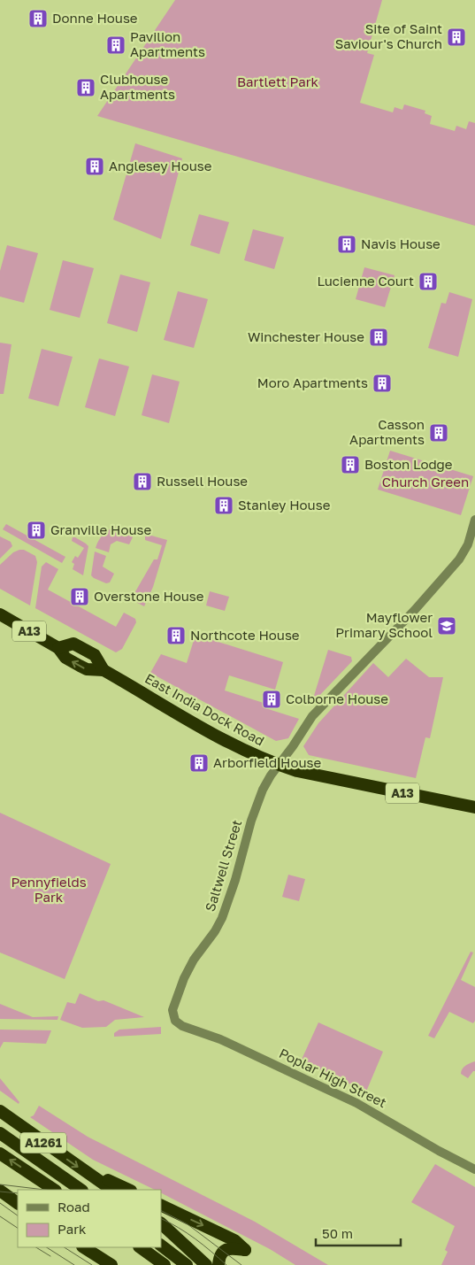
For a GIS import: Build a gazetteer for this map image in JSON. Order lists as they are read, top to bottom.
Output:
{
  "streets": {
    "highway": ["A13", "East India Dock Road", "A1261"],
    "street": ["Saltwell Street", "Poplar High Street"]
  },
  "crossings": [
    ["East India Dock Road", "Saltwell Street"],
    ["Saltwell Street", "Poplar High Street"]
  ],
  "parks": ["Bartlett Park", "Church Green", "Pennyfields Park"],
  "places": {
    "building": [
      "Donne House",
      "Site of Saint Saviour's Church",
      "Pavilion Apartments",
      "Clubhouse Apartments",
      "Anglesey House",
      "Navis House",
      "Lucienne Court",
      "Winchester House",
      "Moro Apartments",
      "Casson Apartments",
      "Boston Lodge",
      "Russell House",
      "Stanley House",
      "Granville House",
      "Overstone House",
      "Northcote House",
      "Colborne House",
      "Arborfield House"
    ],
    "school or university": ["Mayflower Primary School"]
  },
  "legend": ["Road", "Park"],
  "scale_bar": "50 m"
}
